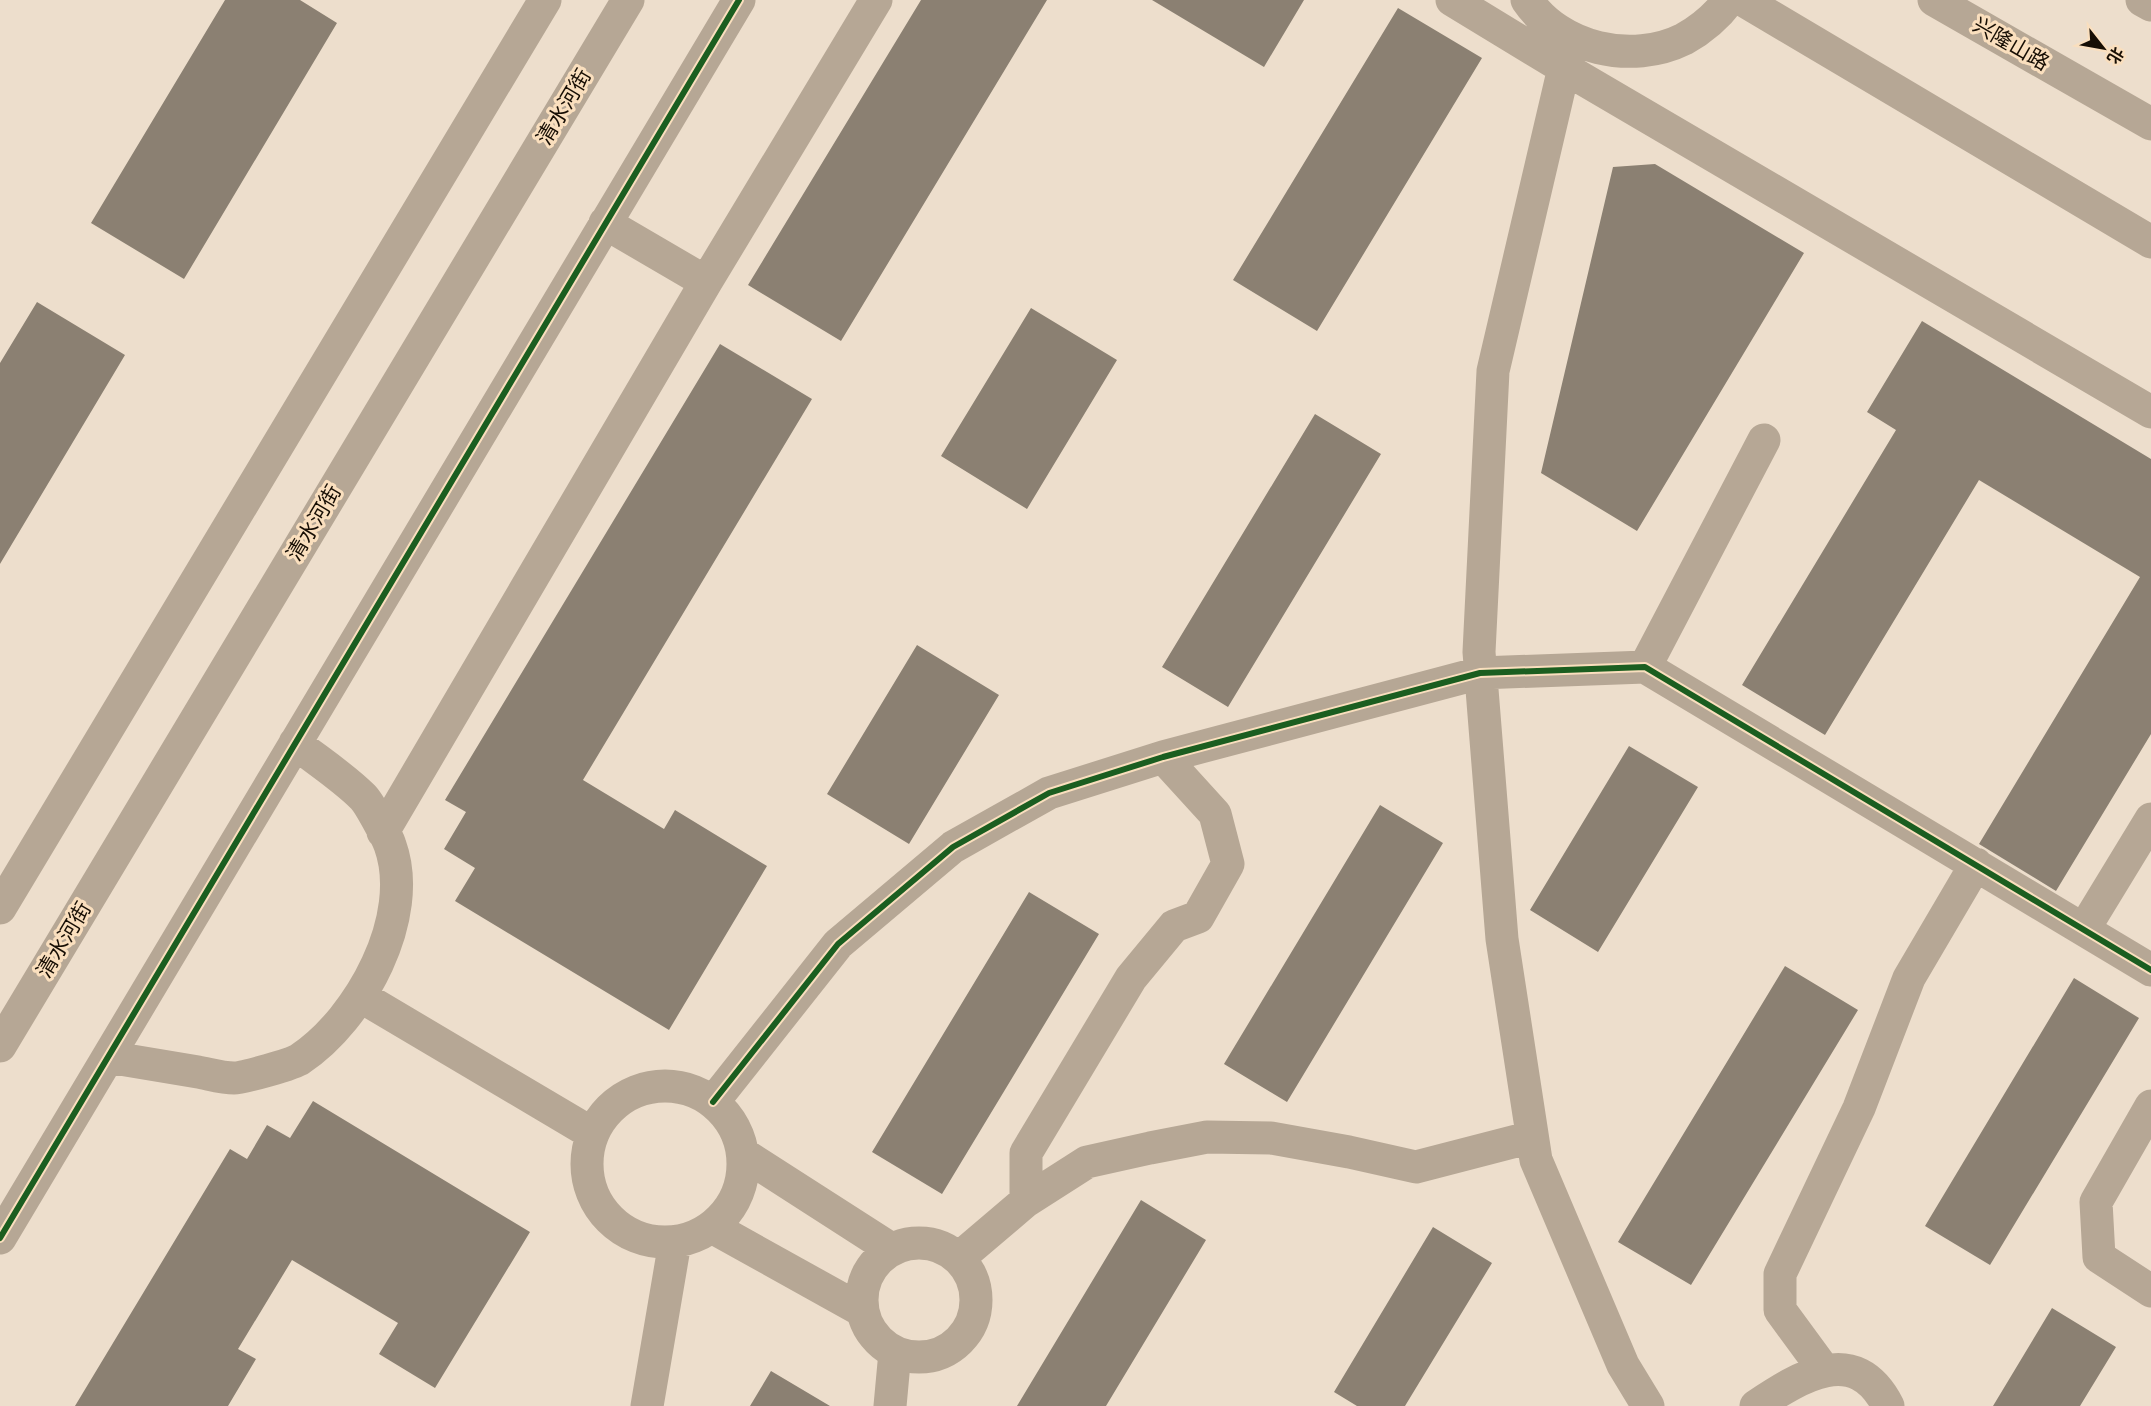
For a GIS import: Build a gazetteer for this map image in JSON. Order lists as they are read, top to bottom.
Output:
{
  "streets": {
    "street": ["兴隆山路", "清水河街"]
  },
  "north": "bottom right"
}
